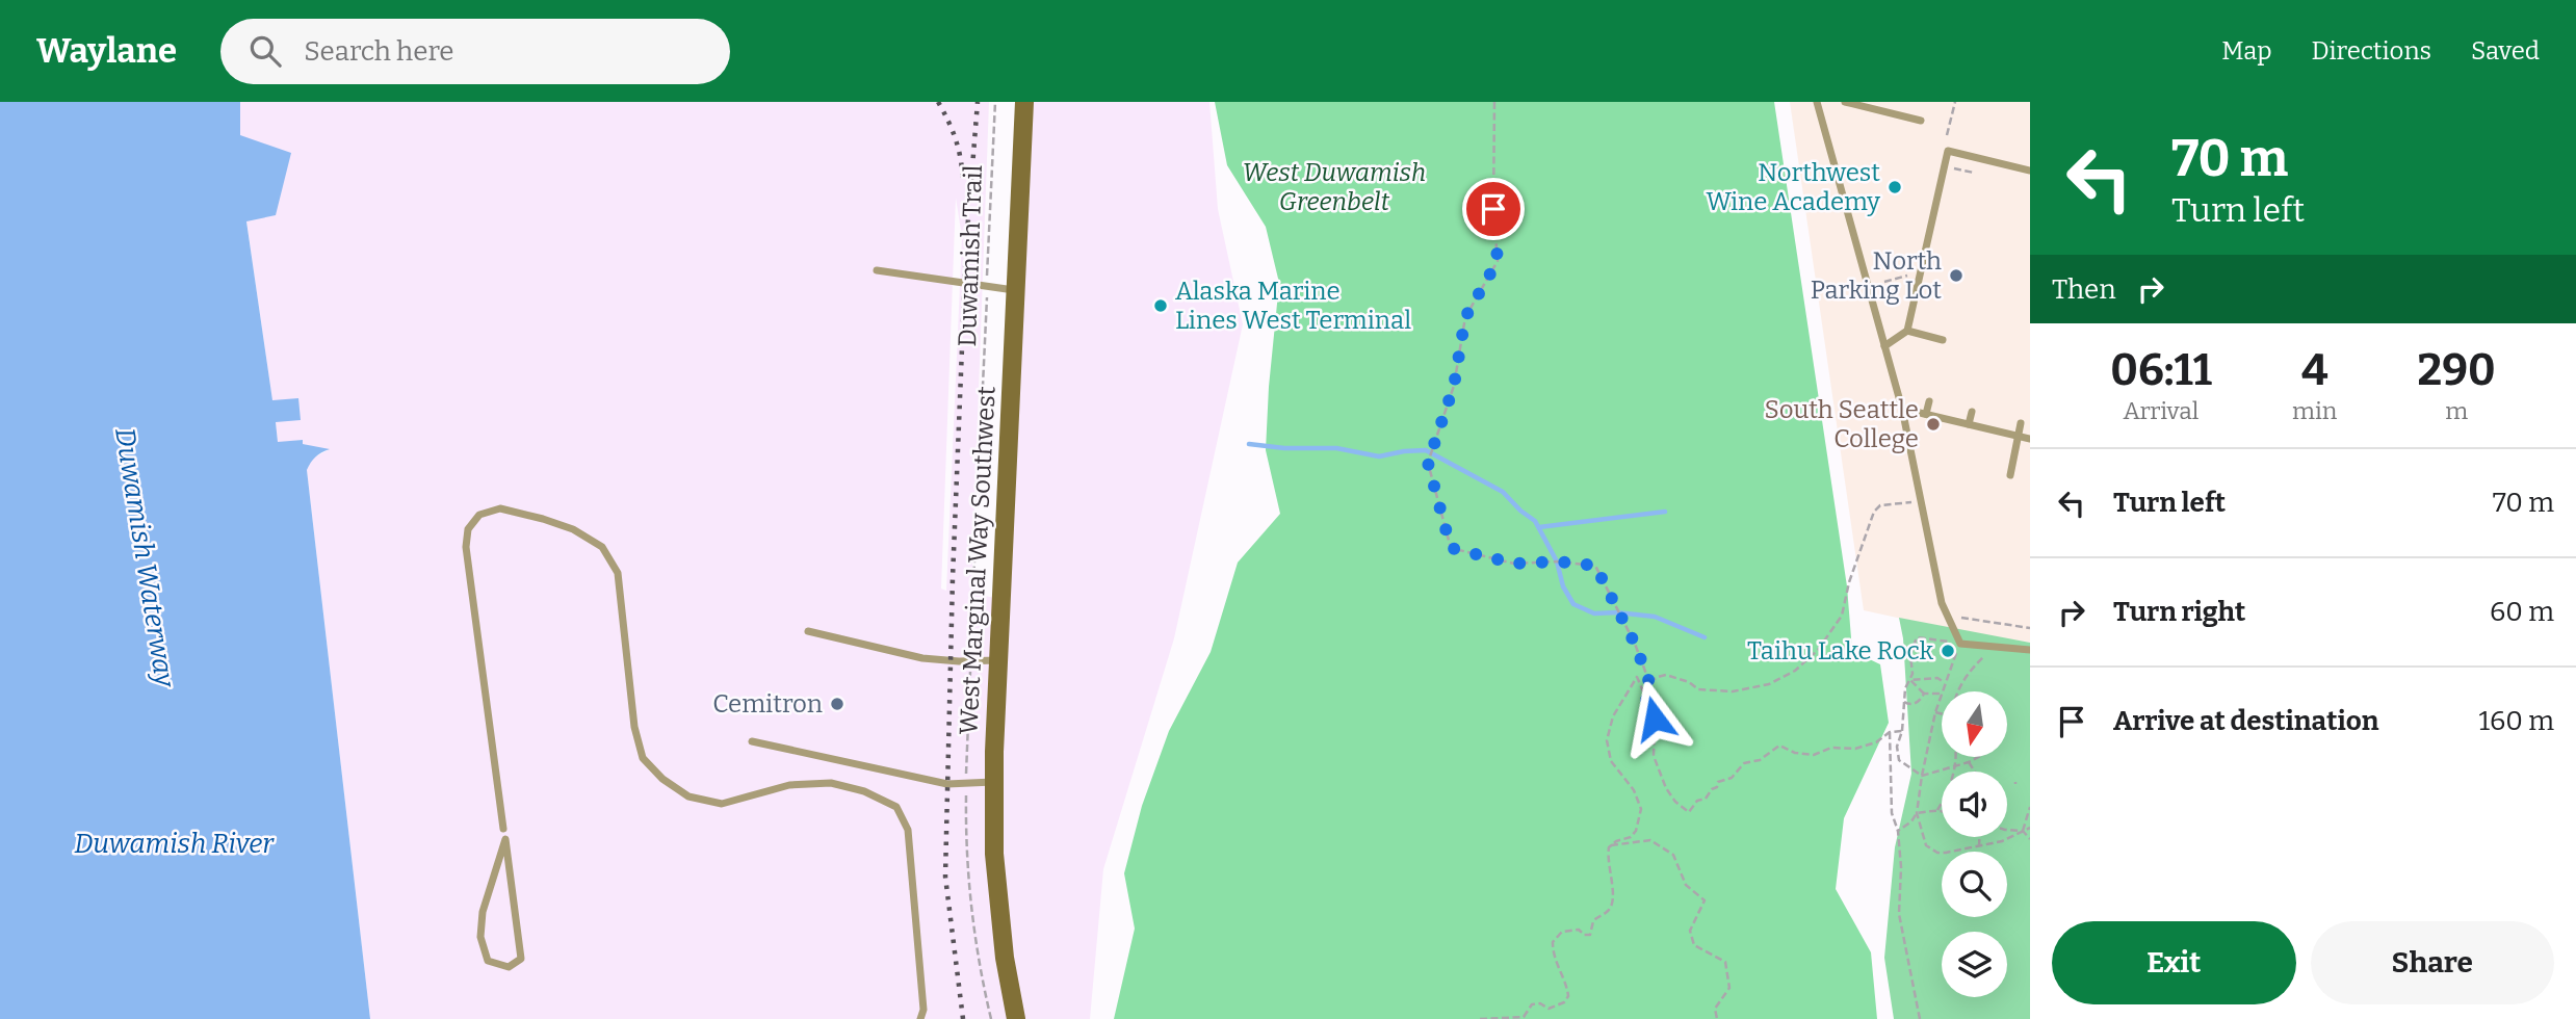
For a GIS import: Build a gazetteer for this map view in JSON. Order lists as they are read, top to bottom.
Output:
{
  "streets": {
    "main road": ["West Marginal Way Southwest"],
    "path": ["Duwamish Trail"]
  },
  "water": ["Duwamish Waterway", "Duwamish River"],
  "parks": ["West Duwamish Greenbelt"],
  "places": [
    "Northwest Wine Academy",
    "North Parking Lot",
    "Alaska Marine Lines West Terminal",
    "South Seattle College",
    "Taihu Lake Rock",
    "Cemitron"
  ],
  "north": "bottom",
  "page": {
    "header": "Waylane",
    "search": "Search here",
    "nav": ["Map", "Directions", "Saved"],
    "turn": ["70 m", "Turn left"],
    "then": "Then",
    "eta": [
      "06:11",
      "Arrival",
      "4",
      "min",
      "290",
      "m"
    ],
    "list": [
      {
        "name": "Turn left",
        "value": "70 m"
      },
      {
        "name": "Turn right",
        "value": "60 m"
      },
      {
        "name": "Arrive at destination",
        "value": "160 m"
      }
    ],
    "buttons": ["Exit", "Share"]
  }
}
